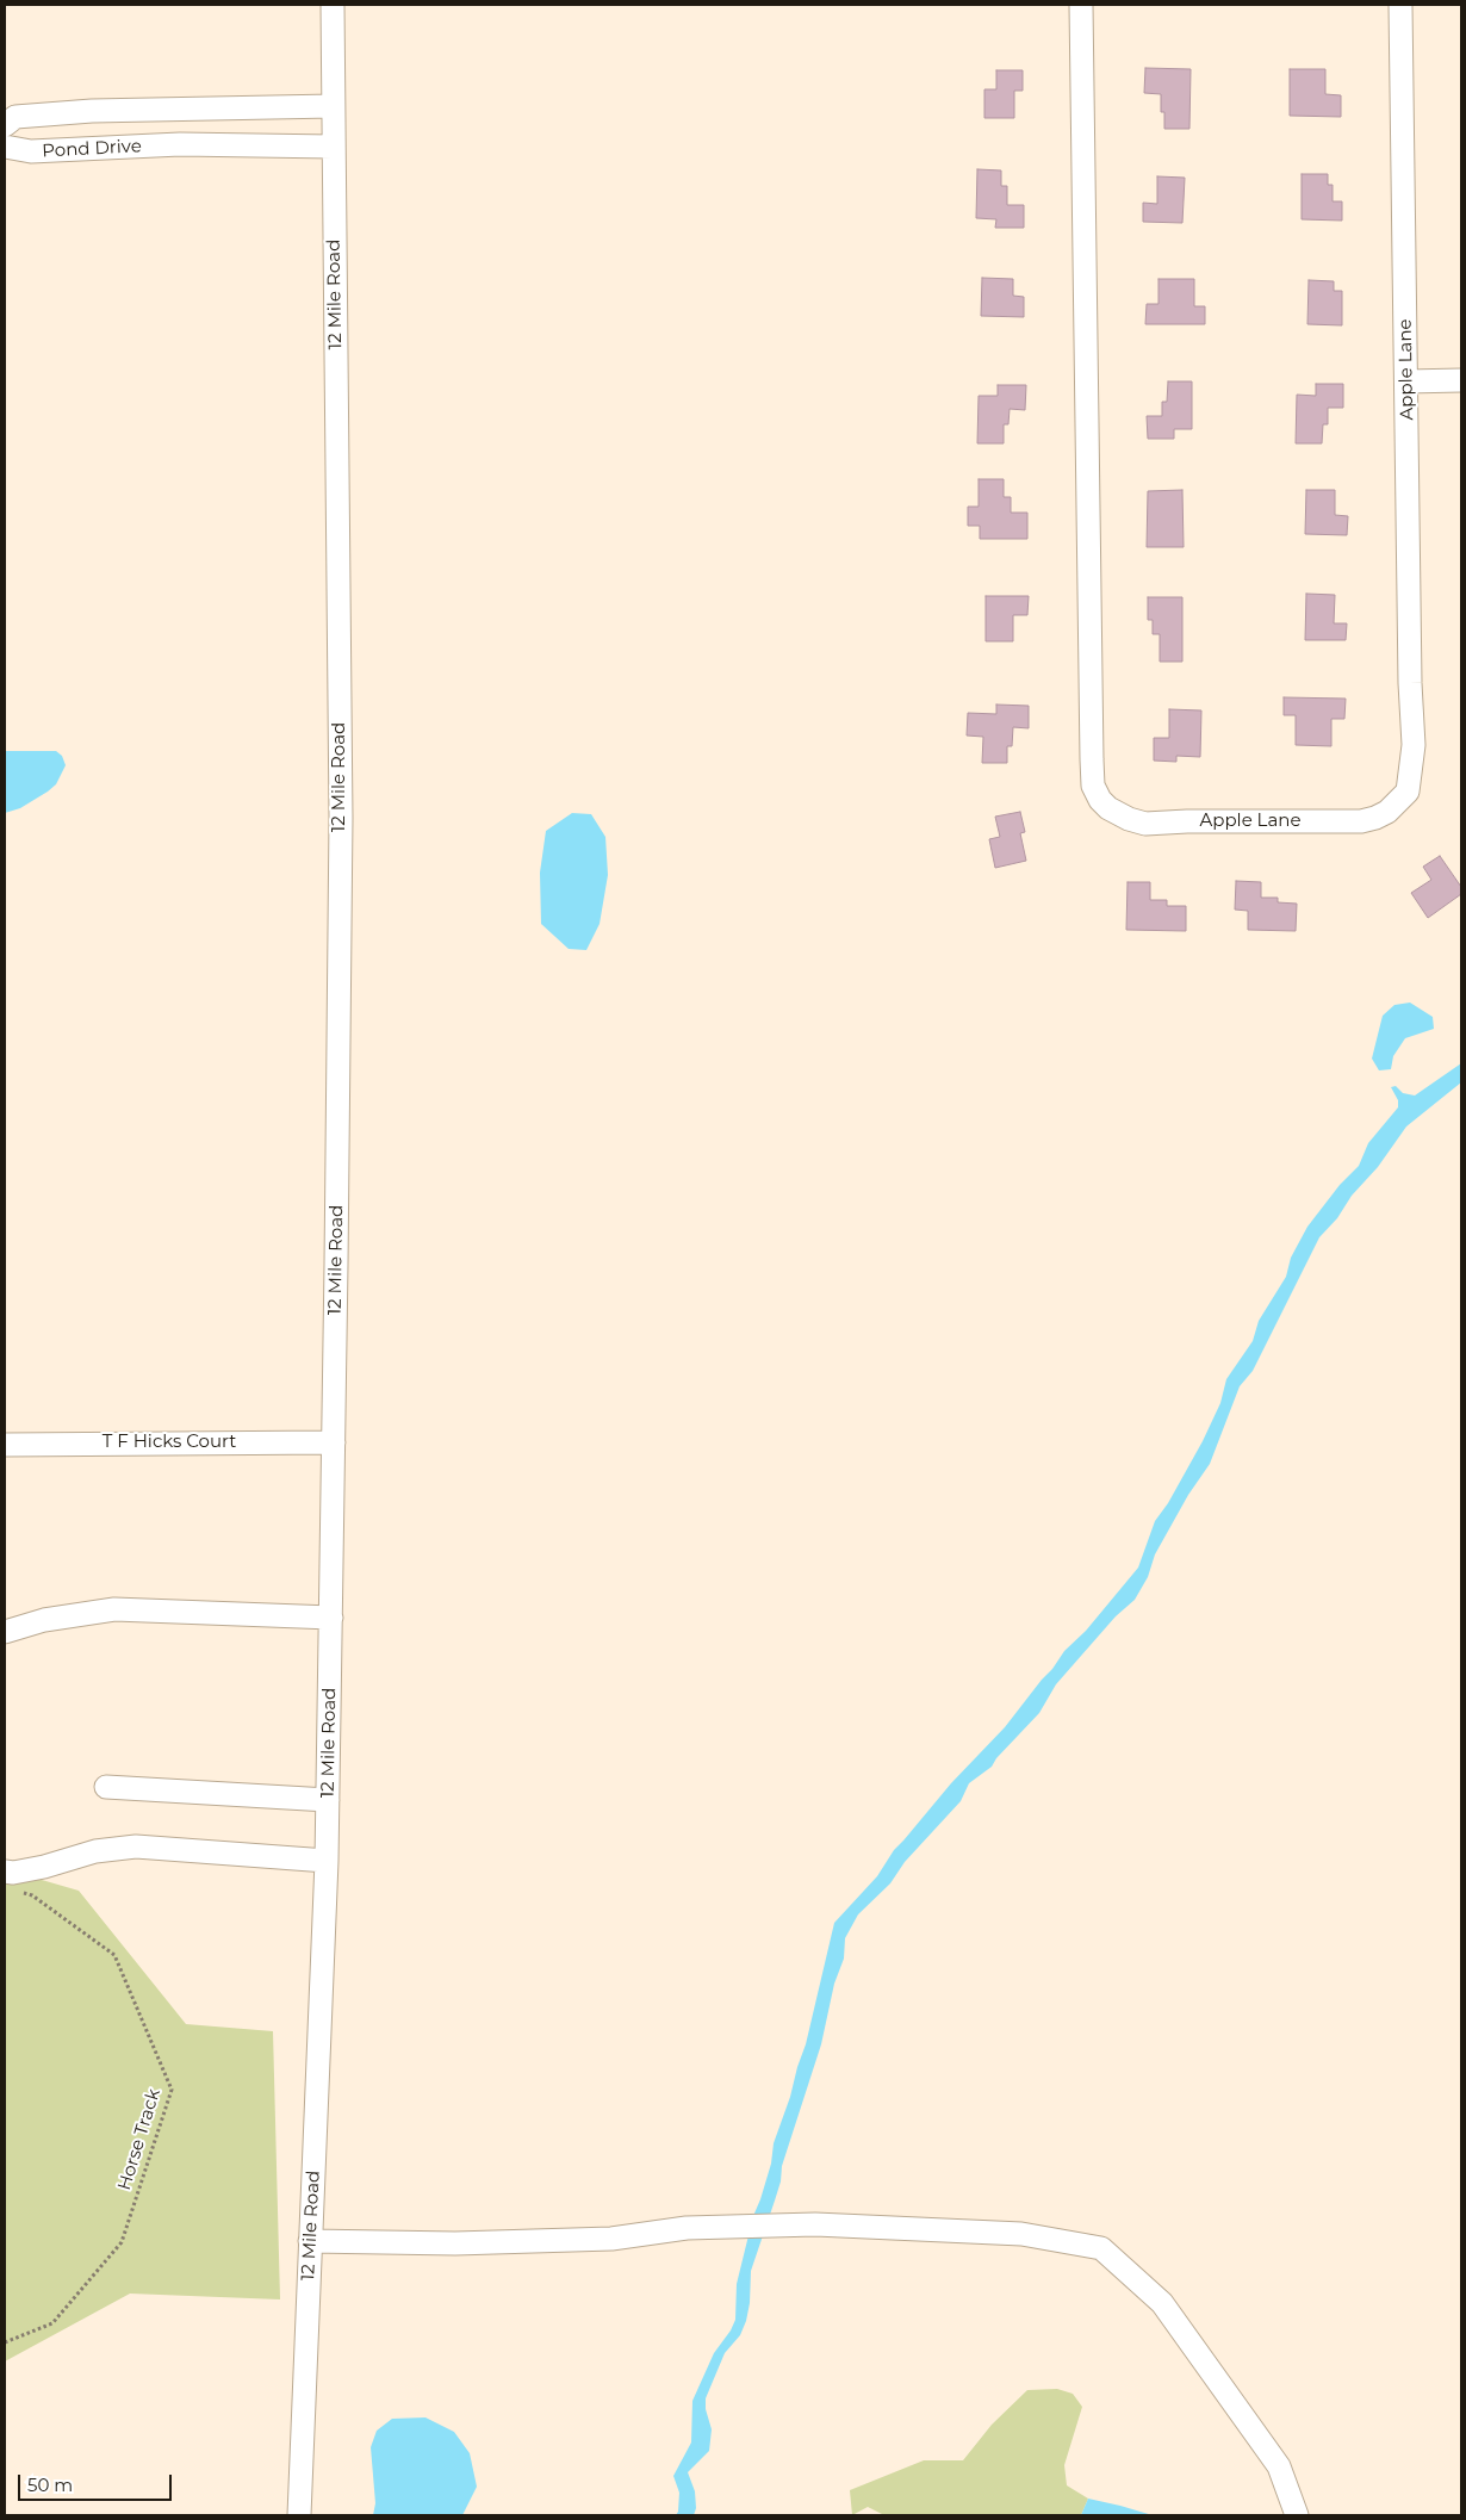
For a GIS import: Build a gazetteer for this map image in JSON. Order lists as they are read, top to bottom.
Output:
{
  "streets": {
    "street": [
      "Pond Drive",
      "12 Mile Road",
      "Apple Lane",
      "T F Hicks Court"
    ],
    "path": ["Horse Track"]
  },
  "crossings": [
    ["Pond Drive", "12 Mile Road"],
    ["12 Mile Road", "T F Hicks Court"]
  ],
  "scale_bar": "50 m"
}
